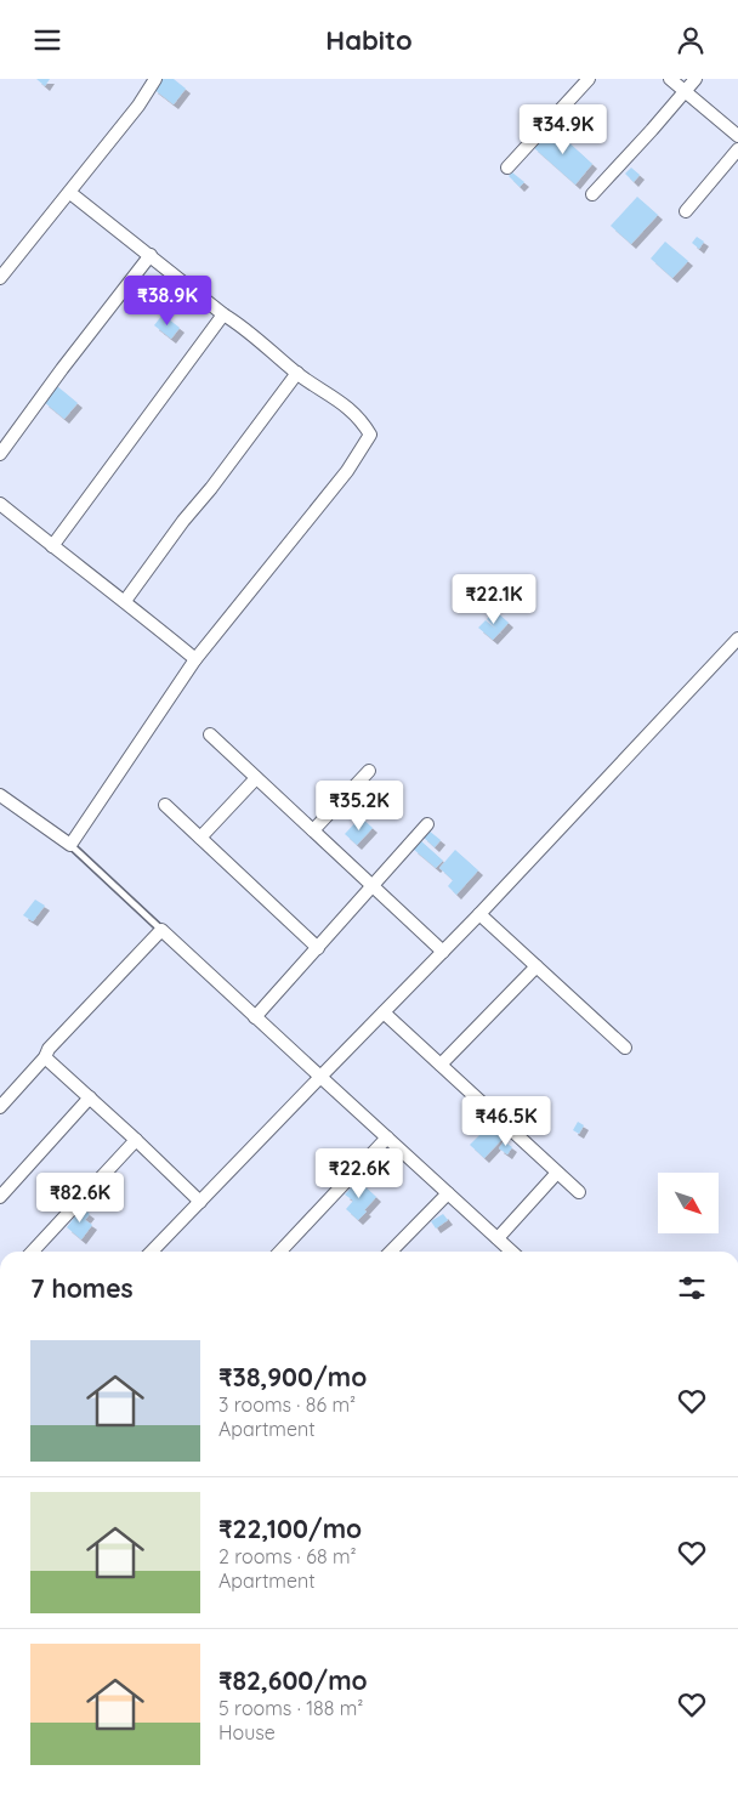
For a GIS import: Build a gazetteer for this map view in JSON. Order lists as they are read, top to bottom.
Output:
{
  "north": "bottom right",
  "page": {
    "header": "Habito",
    "price": [
      "₹34.9K",
      "₹38.9K",
      "₹22.1K",
      "₹35.2K",
      "₹46.5K",
      "₹22.6K",
      "₹82.6K"
    ],
    "heading": "7 homes",
    "list": [
      {
        "name": "₹38,900/mo",
        "note": "3 rooms · 86 m² · Apartment"
      },
      {
        "name": "₹22,100/mo",
        "note": "2 rooms · 68 m² · Apartment"
      },
      {
        "name": "₹82,600/mo",
        "note": "5 rooms · 188 m² · House"
      }
    ]
  }
}
